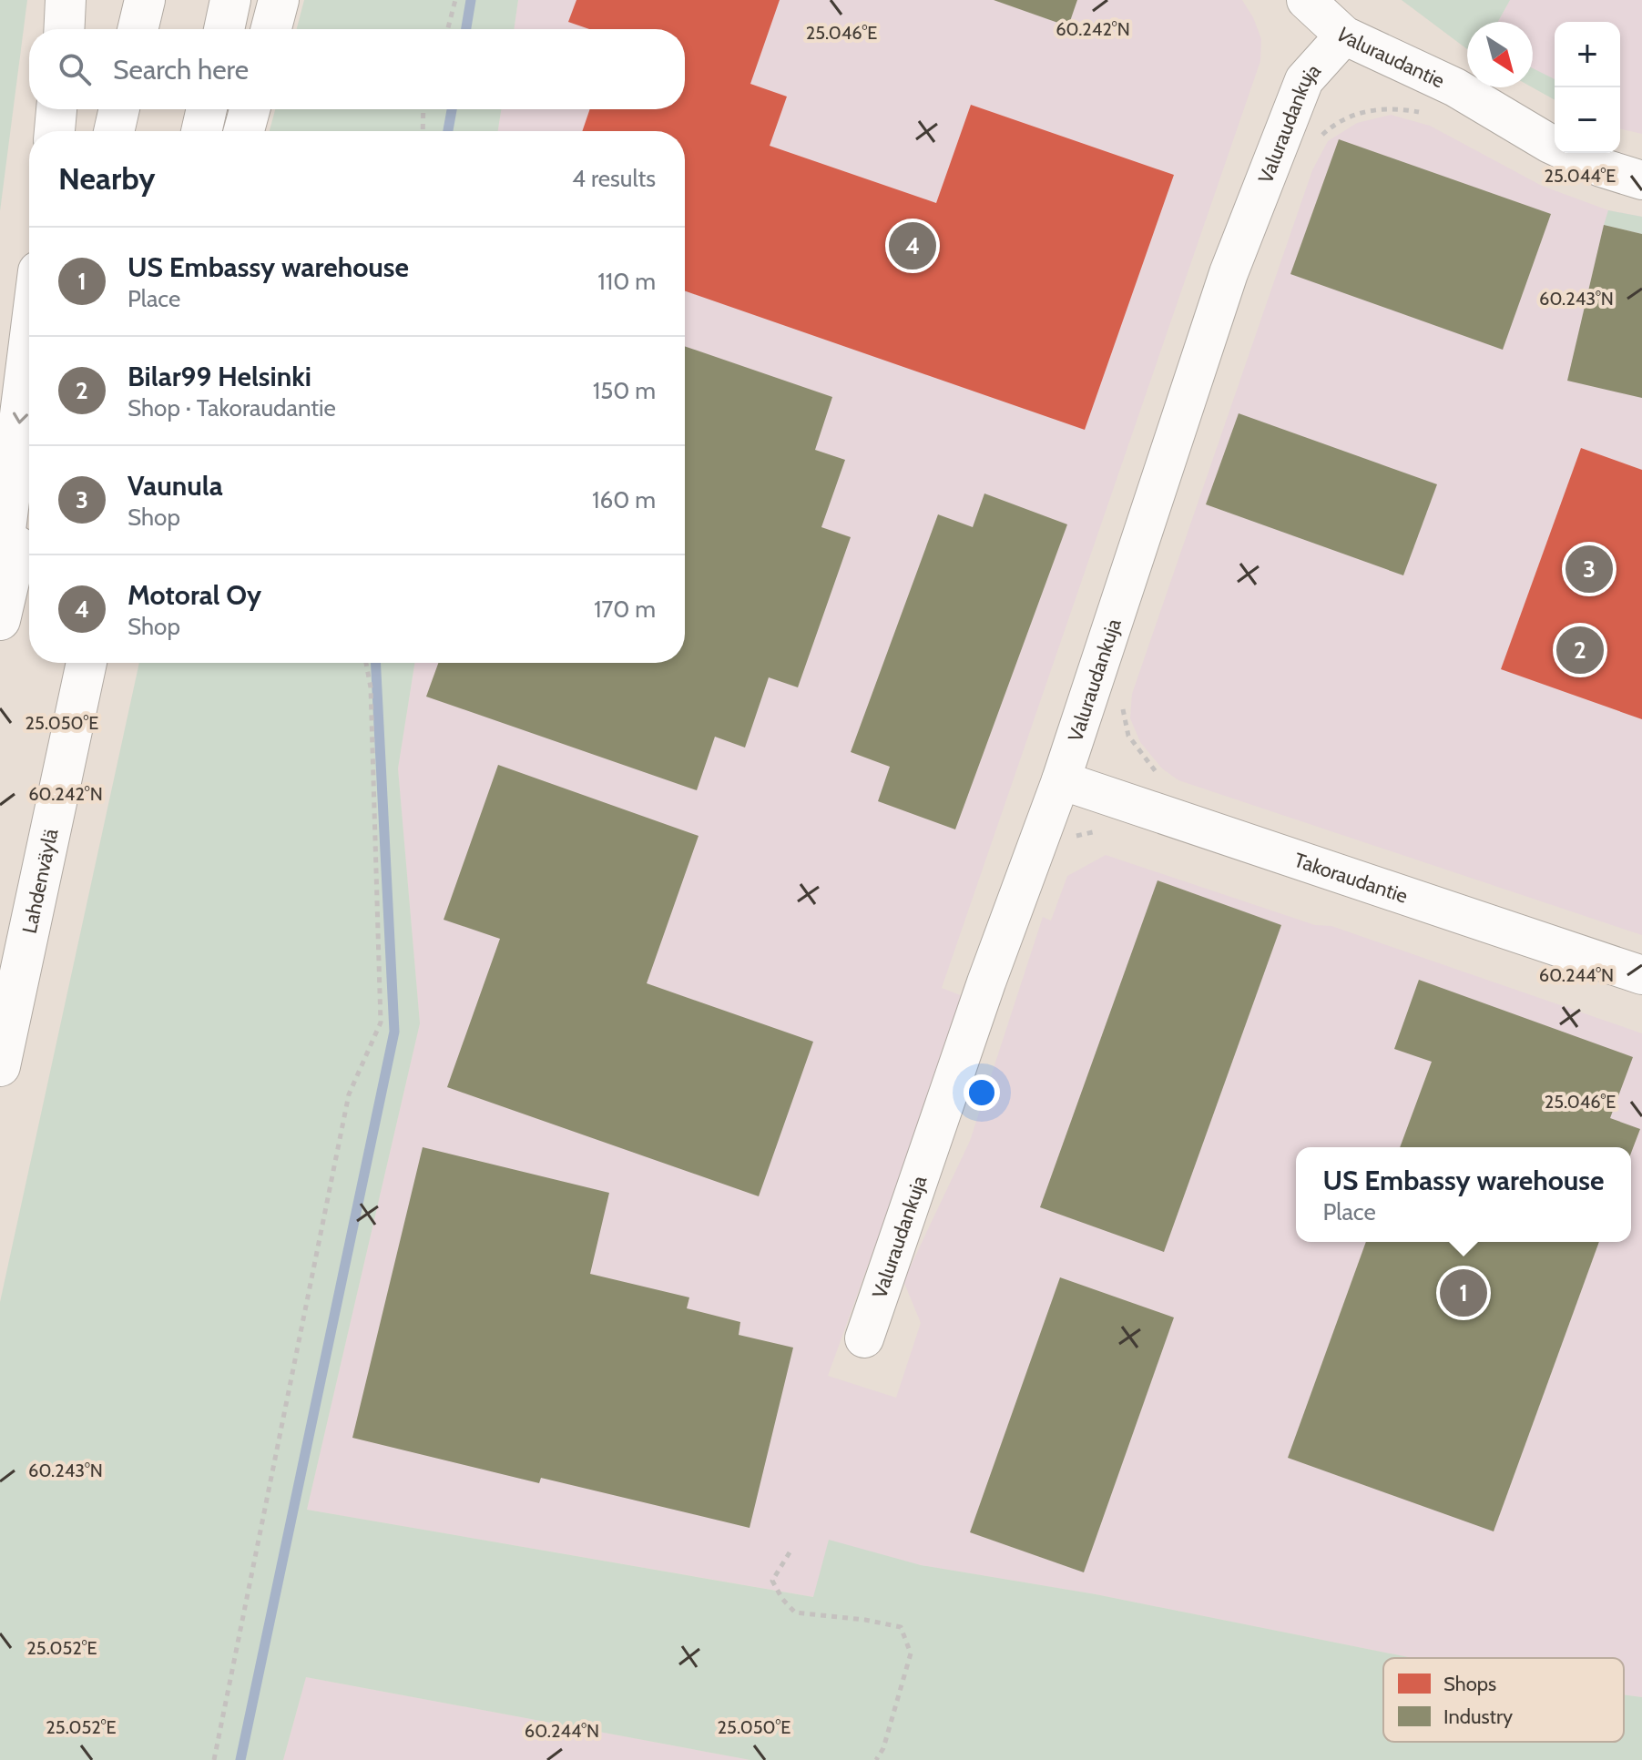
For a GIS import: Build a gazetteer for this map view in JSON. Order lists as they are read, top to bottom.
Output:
{
  "streets": {
    "highway": ["Lahdenväylä"],
    "street": ["Valuraudantie", "Valuraudankuja", "Takoraudantie"]
  },
  "crossings": [
    ["Valuraudantie", "Valuraudankuja"],
    ["Valuraudankuja", "Takoraudantie"]
  ],
  "legend": ["Shops", "Industry"],
  "north": "bottom right",
  "page": {
    "map_buttons": ["+", "−"],
    "search": "Search here",
    "heading": ["Nearby", "4 results"],
    "pins": [
      "4",
      "3",
      "2",
      "1"
    ],
    "list": [
      {
        "mark": "1",
        "name": "US Embassy warehouse",
        "note": "Place",
        "value": "110 m"
      },
      {
        "mark": "2",
        "name": "Bilar99 Helsinki",
        "note": "Shop · Takoraudantie",
        "value": "150 m"
      },
      {
        "mark": "3",
        "name": "Vaunula",
        "note": "Shop",
        "value": "160 m"
      },
      {
        "mark": "4",
        "name": "Motoral Oy",
        "note": "Shop",
        "value": "170 m"
      }
    ],
    "popup": ["US Embassy warehouse", "Place"]
  },
  "coordinates": [
    "60.242°N",
    "25.046°E",
    "25.044°E",
    "60.243°N",
    "25.050°E",
    "60.244°N",
    "25.052°E"
  ]
}
